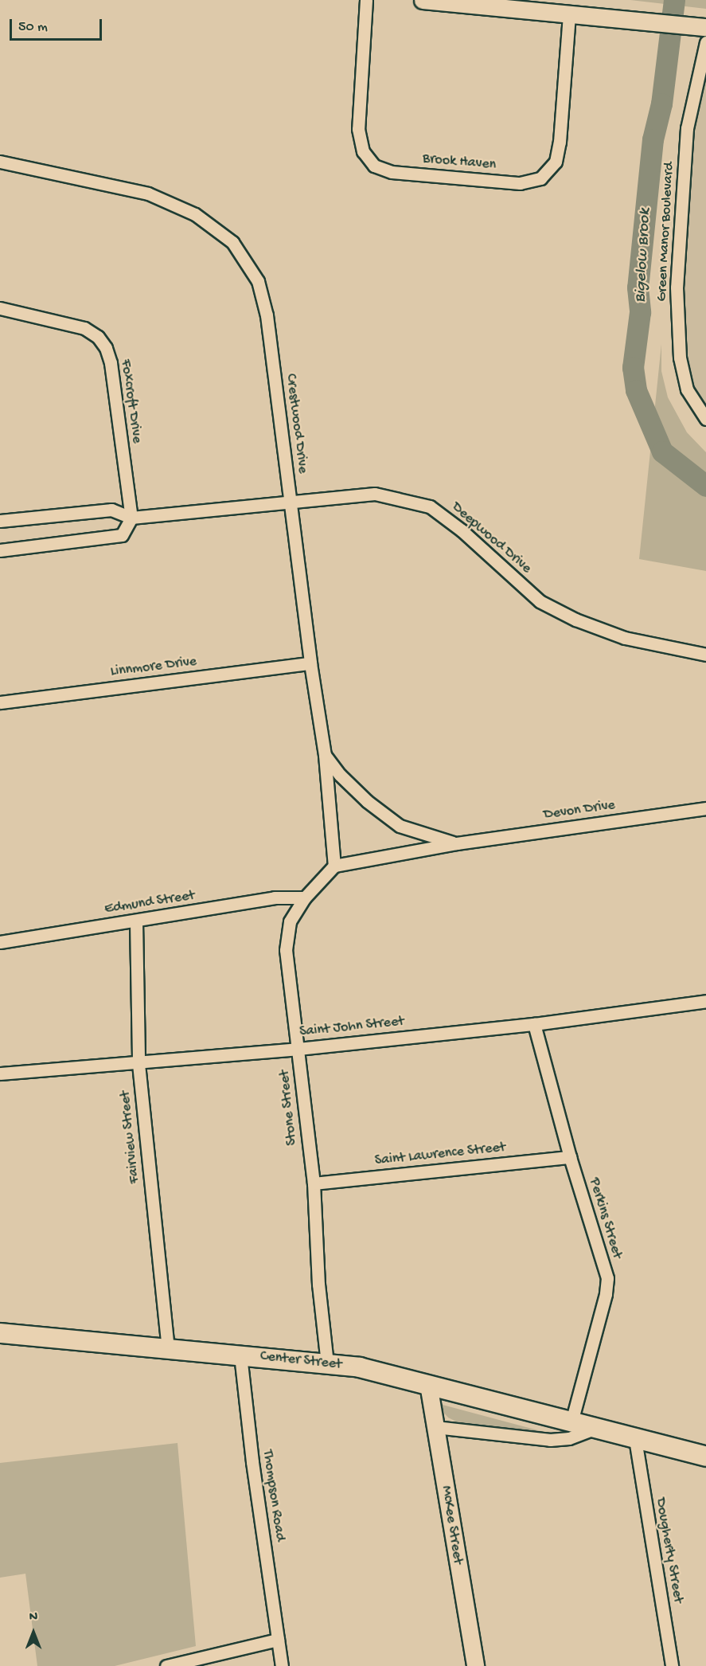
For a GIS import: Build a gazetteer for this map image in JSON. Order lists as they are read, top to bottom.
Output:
{
  "streets": {
    "main road": ["Center Street", "McKee Street"],
    "street": [
      "Brook Haven",
      "Green Manor Boulevard",
      "Foxcroft Drive",
      "Crestwood Drive",
      "Deepwood Drive",
      "Linnmore Drive",
      "Devon Drive",
      "Edmund Street",
      "Saint John Street",
      "Stone Street",
      "Fairview Street",
      "Saint Lawrence Street",
      "Perkins Street",
      "Thompson Road",
      "Dougherty Street"
    ]
  },
  "crossings": [
    ["Foxcroft Drive", "Deepwood Drive"],
    ["Crestwood Drive", "Deepwood Drive"],
    ["Crestwood Drive", "Linnmore Drive"],
    ["Crestwood Drive", "Devon Drive"],
    ["Crestwood Drive", "Stone Street"],
    ["Devon Drive", "Stone Street"],
    ["Edmund Street", "Stone Street"],
    ["Edmund Street", "Fairview Street"],
    ["Saint John Street", "Stone Street"],
    ["Saint John Street", "Fairview Street"],
    ["Saint John Street", "Perkins Street"],
    ["Stone Street", "Saint Lawrence Street"],
    ["Stone Street", "Center Street"],
    ["Fairview Street", "Center Street"],
    ["Saint Lawrence Street", "Perkins Street"],
    ["Perkins Street", "Center Street"],
    ["Center Street", "Thompson Road"],
    ["Center Street", "McKee Street"],
    ["Center Street", "Dougherty Street"]
  ],
  "water": ["Bigelow Brook"],
  "scale_bar": "50 m",
  "north": "top"
}
